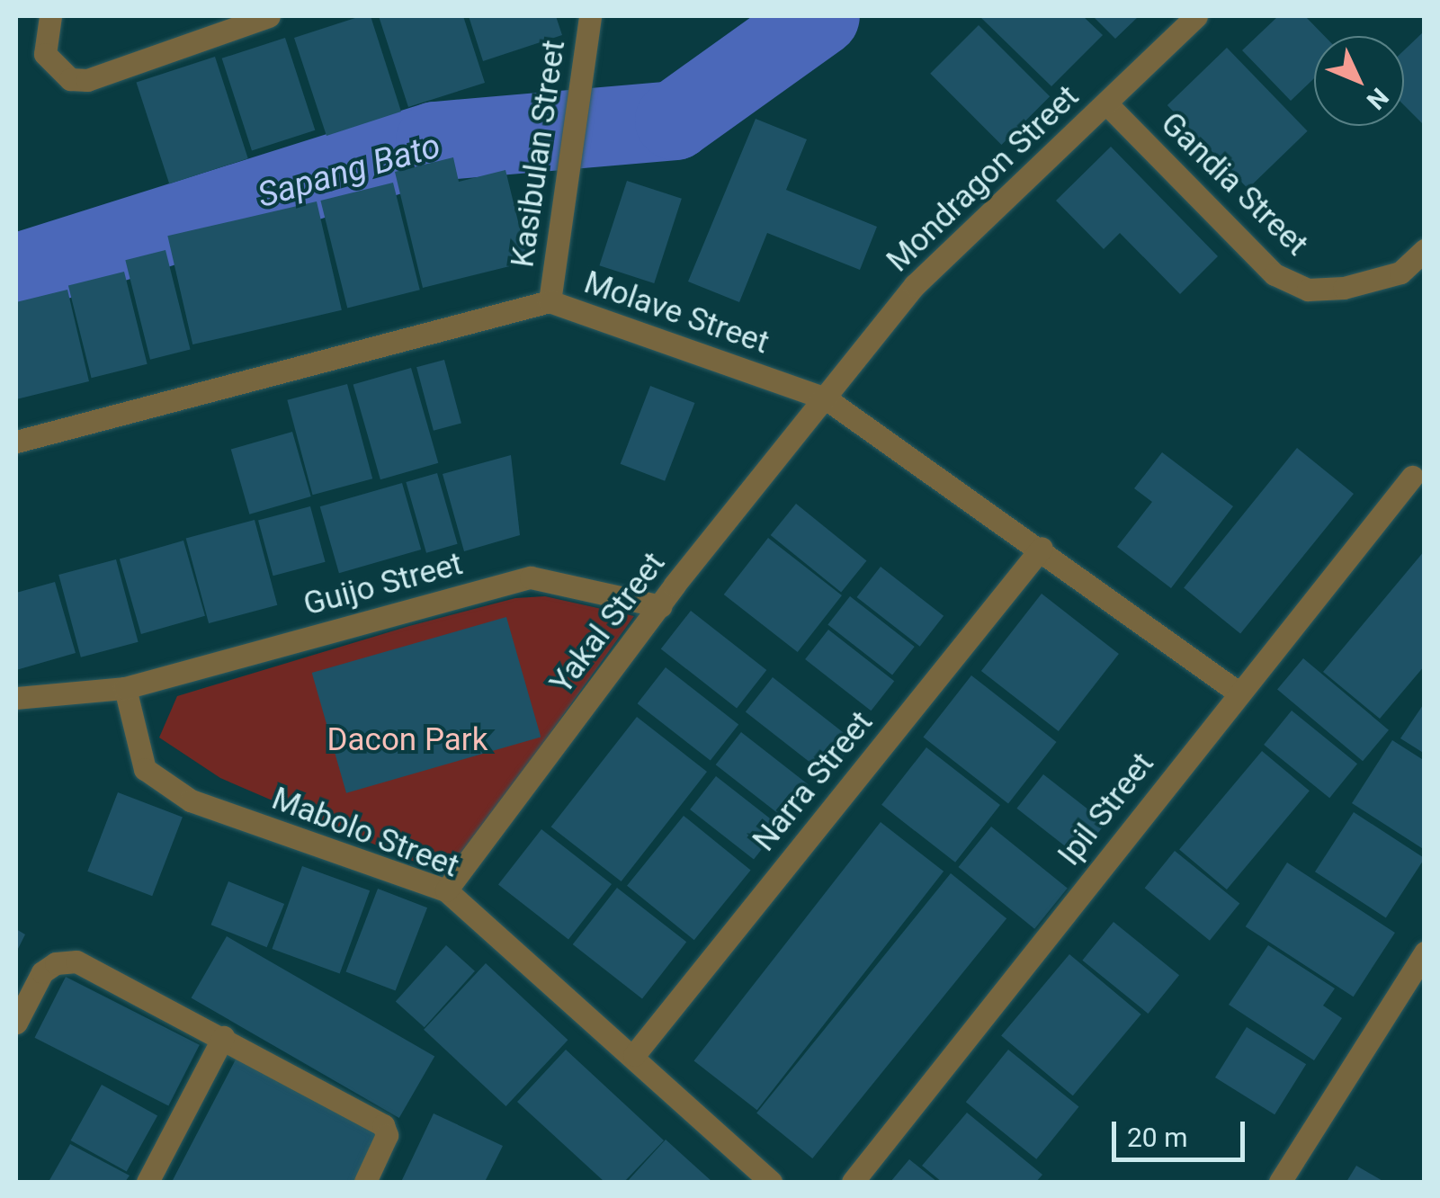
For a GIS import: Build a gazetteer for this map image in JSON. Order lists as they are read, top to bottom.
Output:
{
  "streets": {
    "street": [
      "Kasibulan Street",
      "Mondragon Street",
      "Gandia Street",
      "Molave Street",
      "Guijo Street",
      "Yakal Street",
      "Narra Street",
      "Ipil Street",
      "Mabolo Street"
    ]
  },
  "crossings": [
    ["Kasibulan Street", "Molave Street"],
    ["Mondragon Street", "Gandia Street"],
    ["Mondragon Street", "Molave Street"],
    ["Mondragon Street", "Yakal Street"],
    ["Molave Street", "Yakal Street"],
    ["Molave Street", "Narra Street"],
    ["Molave Street", "Ipil Street"],
    ["Guijo Street", "Yakal Street"],
    ["Guijo Street", "Mabolo Street"],
    ["Yakal Street", "Mabolo Street"],
    ["Narra Street", "Mabolo Street"]
  ],
  "water": ["Sapang Bato"],
  "parks": ["Dacon Park"],
  "scale_bar": "20 m",
  "north": "bottom right"
}
